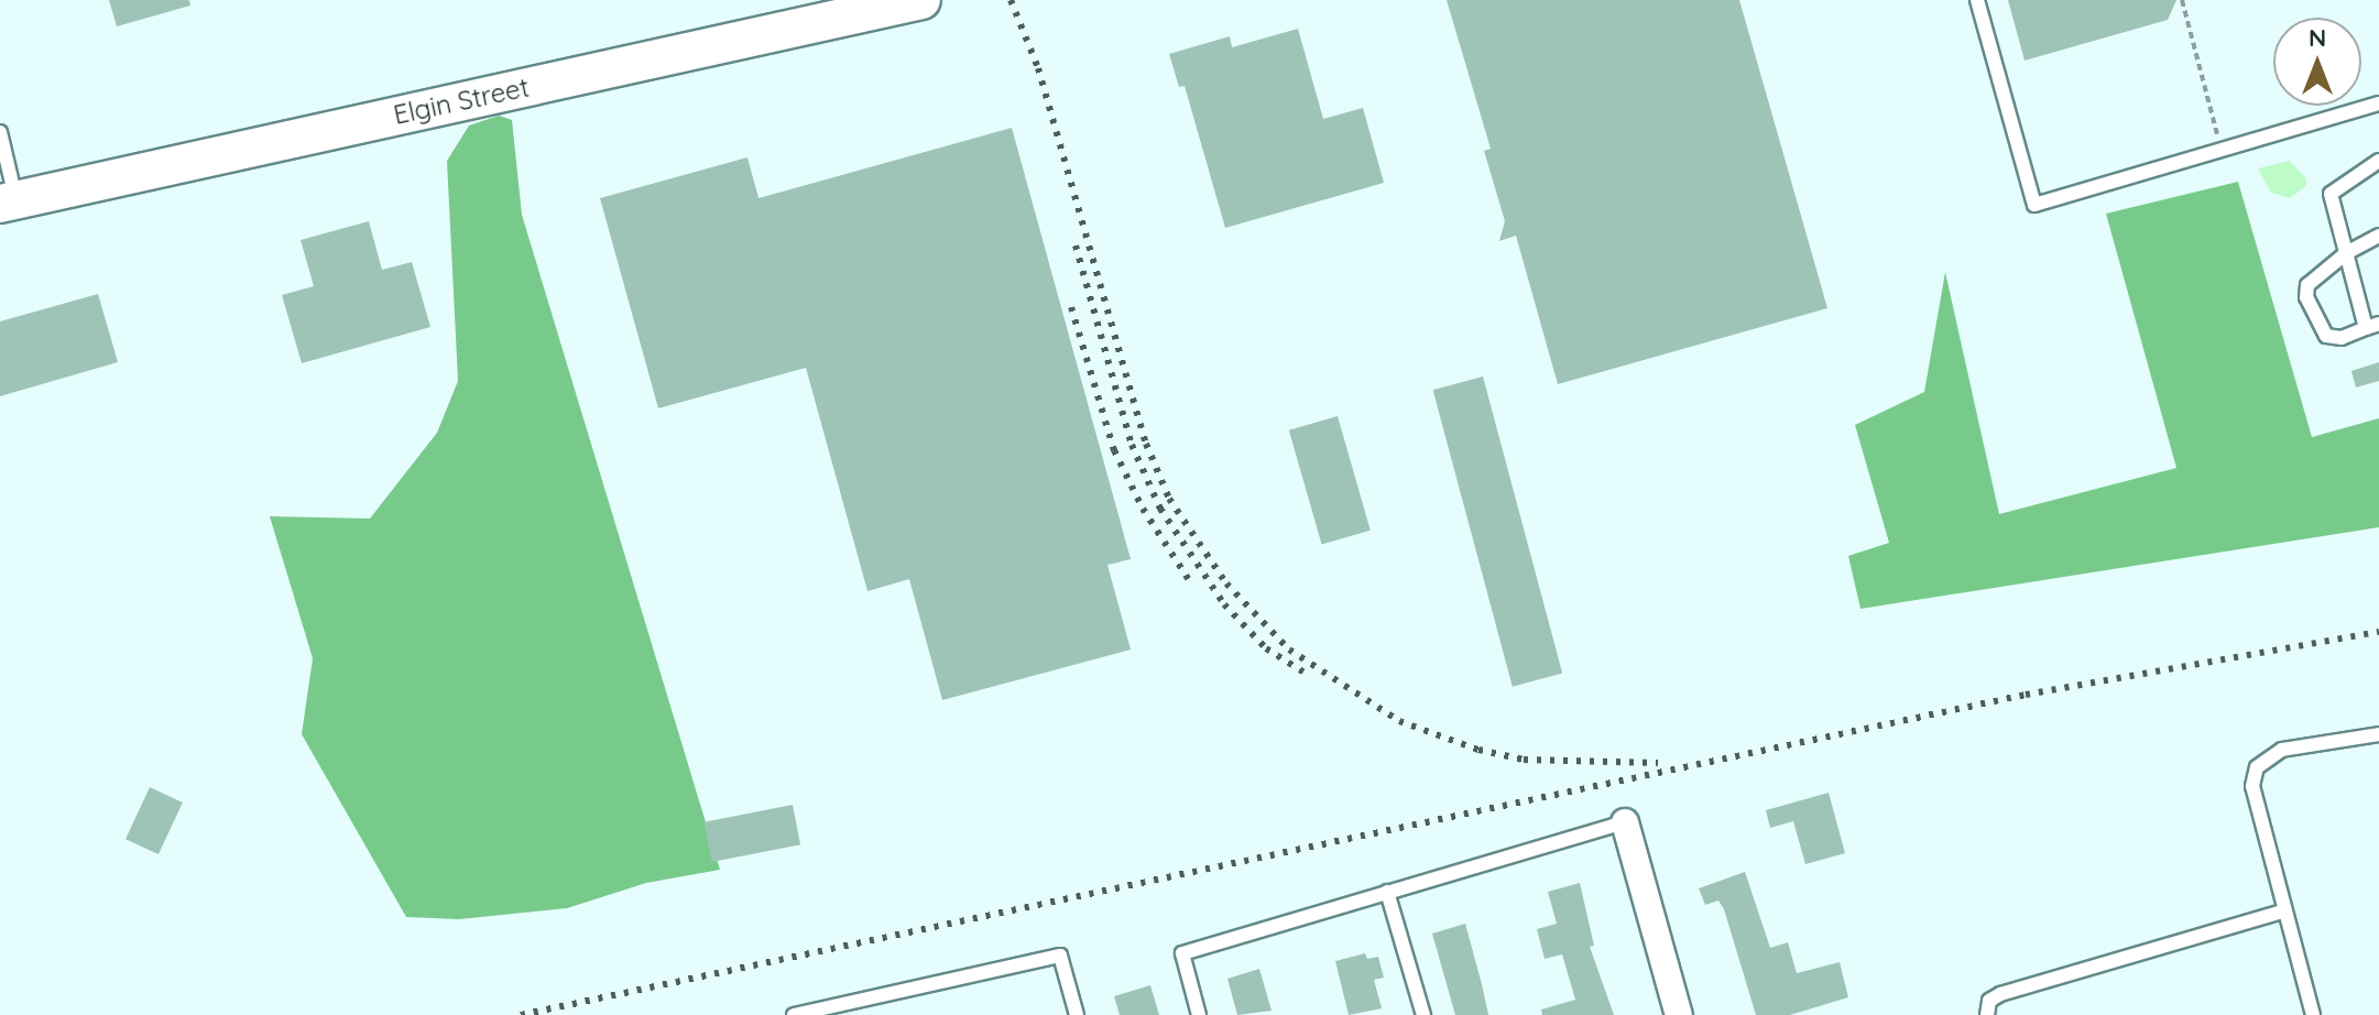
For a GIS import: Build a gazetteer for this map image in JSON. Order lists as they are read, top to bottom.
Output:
{
  "streets": {
    "main road": ["Elgin Street"]
  },
  "north": "top"
}
